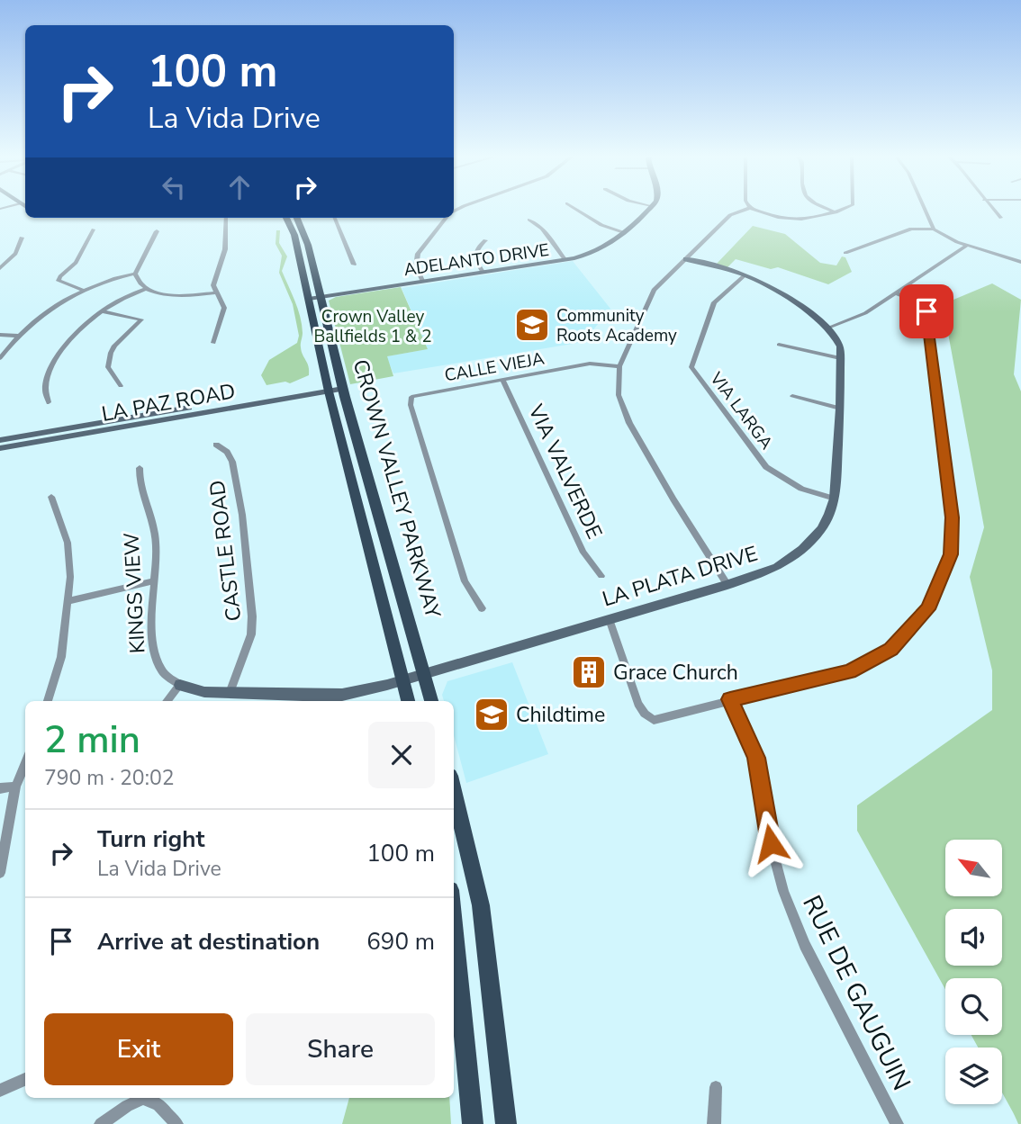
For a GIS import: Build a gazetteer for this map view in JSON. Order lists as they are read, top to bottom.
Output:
{
  "streets": {
    "main road": ["CROWN VALLEY PARKWAY"],
    "street": [
      "ADELANTO DRIVE",
      "CALLE VIEJA",
      "LA PAZ ROAD",
      "VIA LARGA",
      "VIA VALVERDE",
      "CASTLE ROAD",
      "LA PLATA DRIVE",
      "KINGS VIEW",
      "RUE DE GAUGUIN"
    ]
  },
  "crossings": [
    ["ADELANTO DRIVE", "CROWN VALLEY PARKWAY"],
    ["CALLE VIEJA", "VIA VALVERDE"],
    ["LA PAZ ROAD", "CROWN VALLEY PARKWAY"],
    ["VIA LARGA", "LA PLATA DRIVE"],
    ["CROWN VALLEY PARKWAY", "LA PLATA DRIVE"],
    ["CASTLE ROAD", "LA PLATA DRIVE"],
    ["LA PLATA DRIVE", "KINGS VIEW"]
  ],
  "parks": ["Crown Valley Ballfields 1 & 2"],
  "places": {
    "school or university": ["Community Roots Academy", "Childtime"],
    "building": ["Grace Church"]
  },
  "north": "top left",
  "page": {
    "turn": ["100 m", "La Vida Drive"],
    "heading": ["2 min", "790 m · 20:02"],
    "list": [
      {
        "name": "Turn right",
        "note": "La Vida Drive",
        "value": "100 m"
      },
      {
        "name": "Arrive at destination",
        "value": "690 m"
      }
    ],
    "buttons": ["Exit", "Share"]
  }
}
